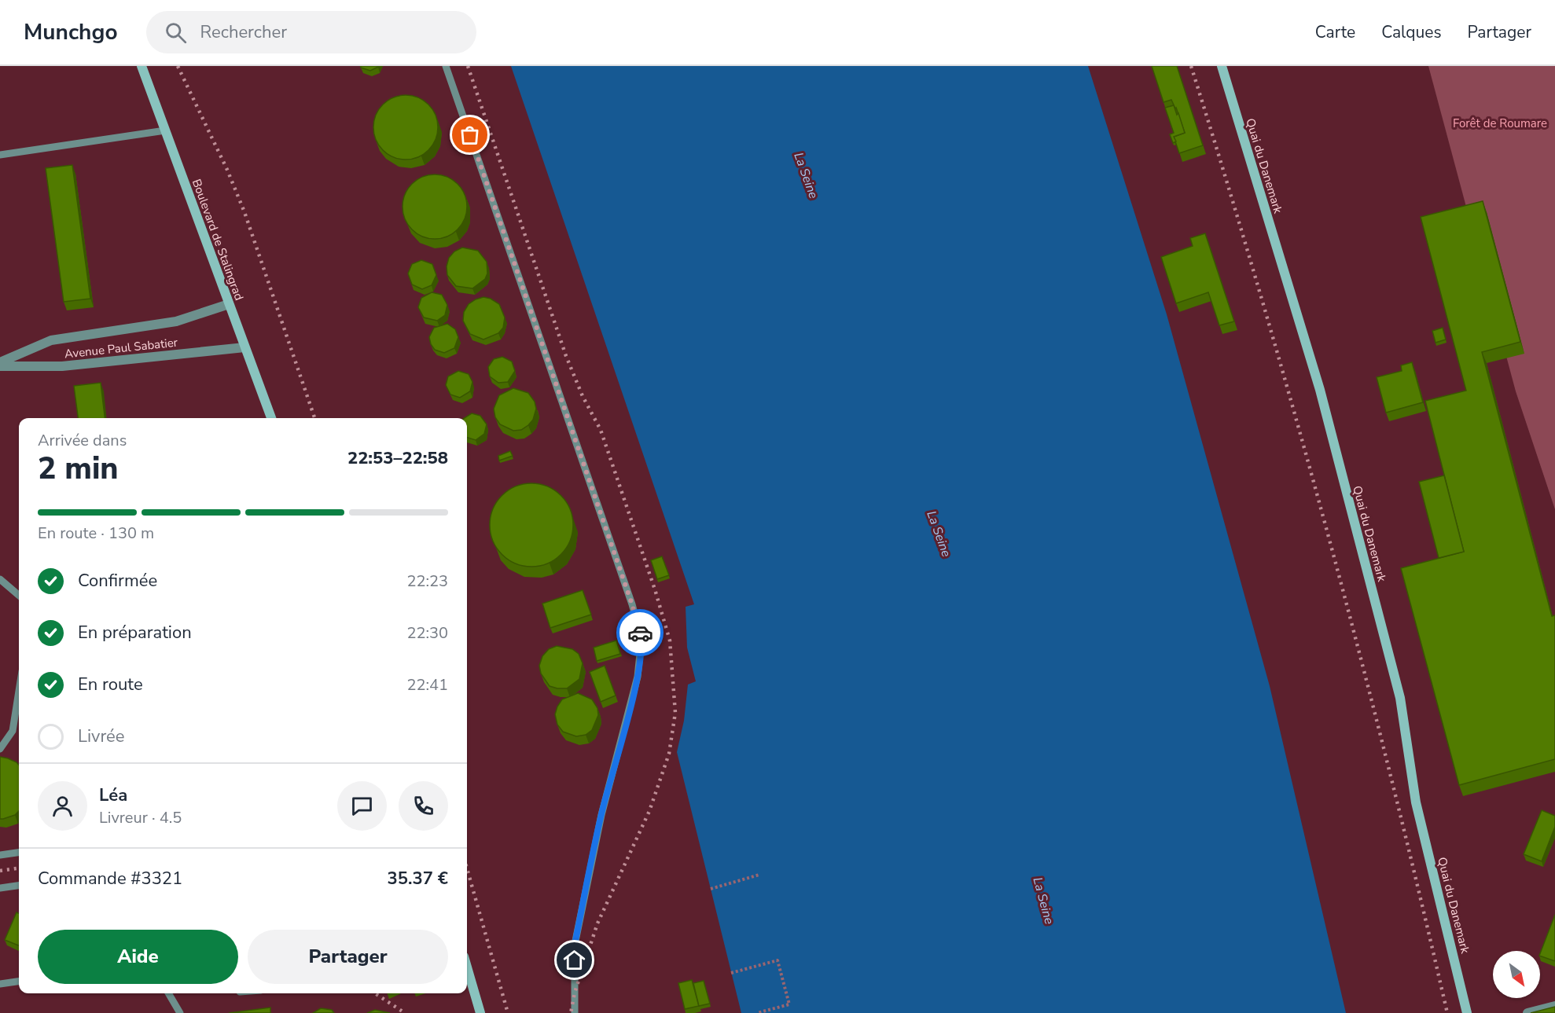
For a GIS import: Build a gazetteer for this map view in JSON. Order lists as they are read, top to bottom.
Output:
{
  "streets": {
    "main road": ["Quai du Danemark", "Boulevard de Stalingrad"],
    "street": ["Avenue Paul Sabatier"]
  },
  "crossings": [
    ["Boulevard de Stalingrad", "Avenue Paul Sabatier"]
  ],
  "water": ["La Seine"],
  "parks": ["Forêt de Roumare"],
  "north": "bottom right",
  "page": {
    "header": "Munchgo",
    "search": "Rechercher",
    "nav": ["Carte", "Calques", "Partager"],
    "heading": ["2 min", "Arrivée dans", "22:53–22:58"],
    "panel": [
      "Léa",
      "Livreur · 4.5",
      "Commande #3321",
      "35.37 €"
    ],
    "bar": "En route · 130 m",
    "list": [
      ["Confirmée", "22:23"],
      ["En préparation", "22:30"],
      ["En route", "22:41"],
      "Livrée"
    ],
    "buttons": ["Aide", "Partager"]
  }
}
